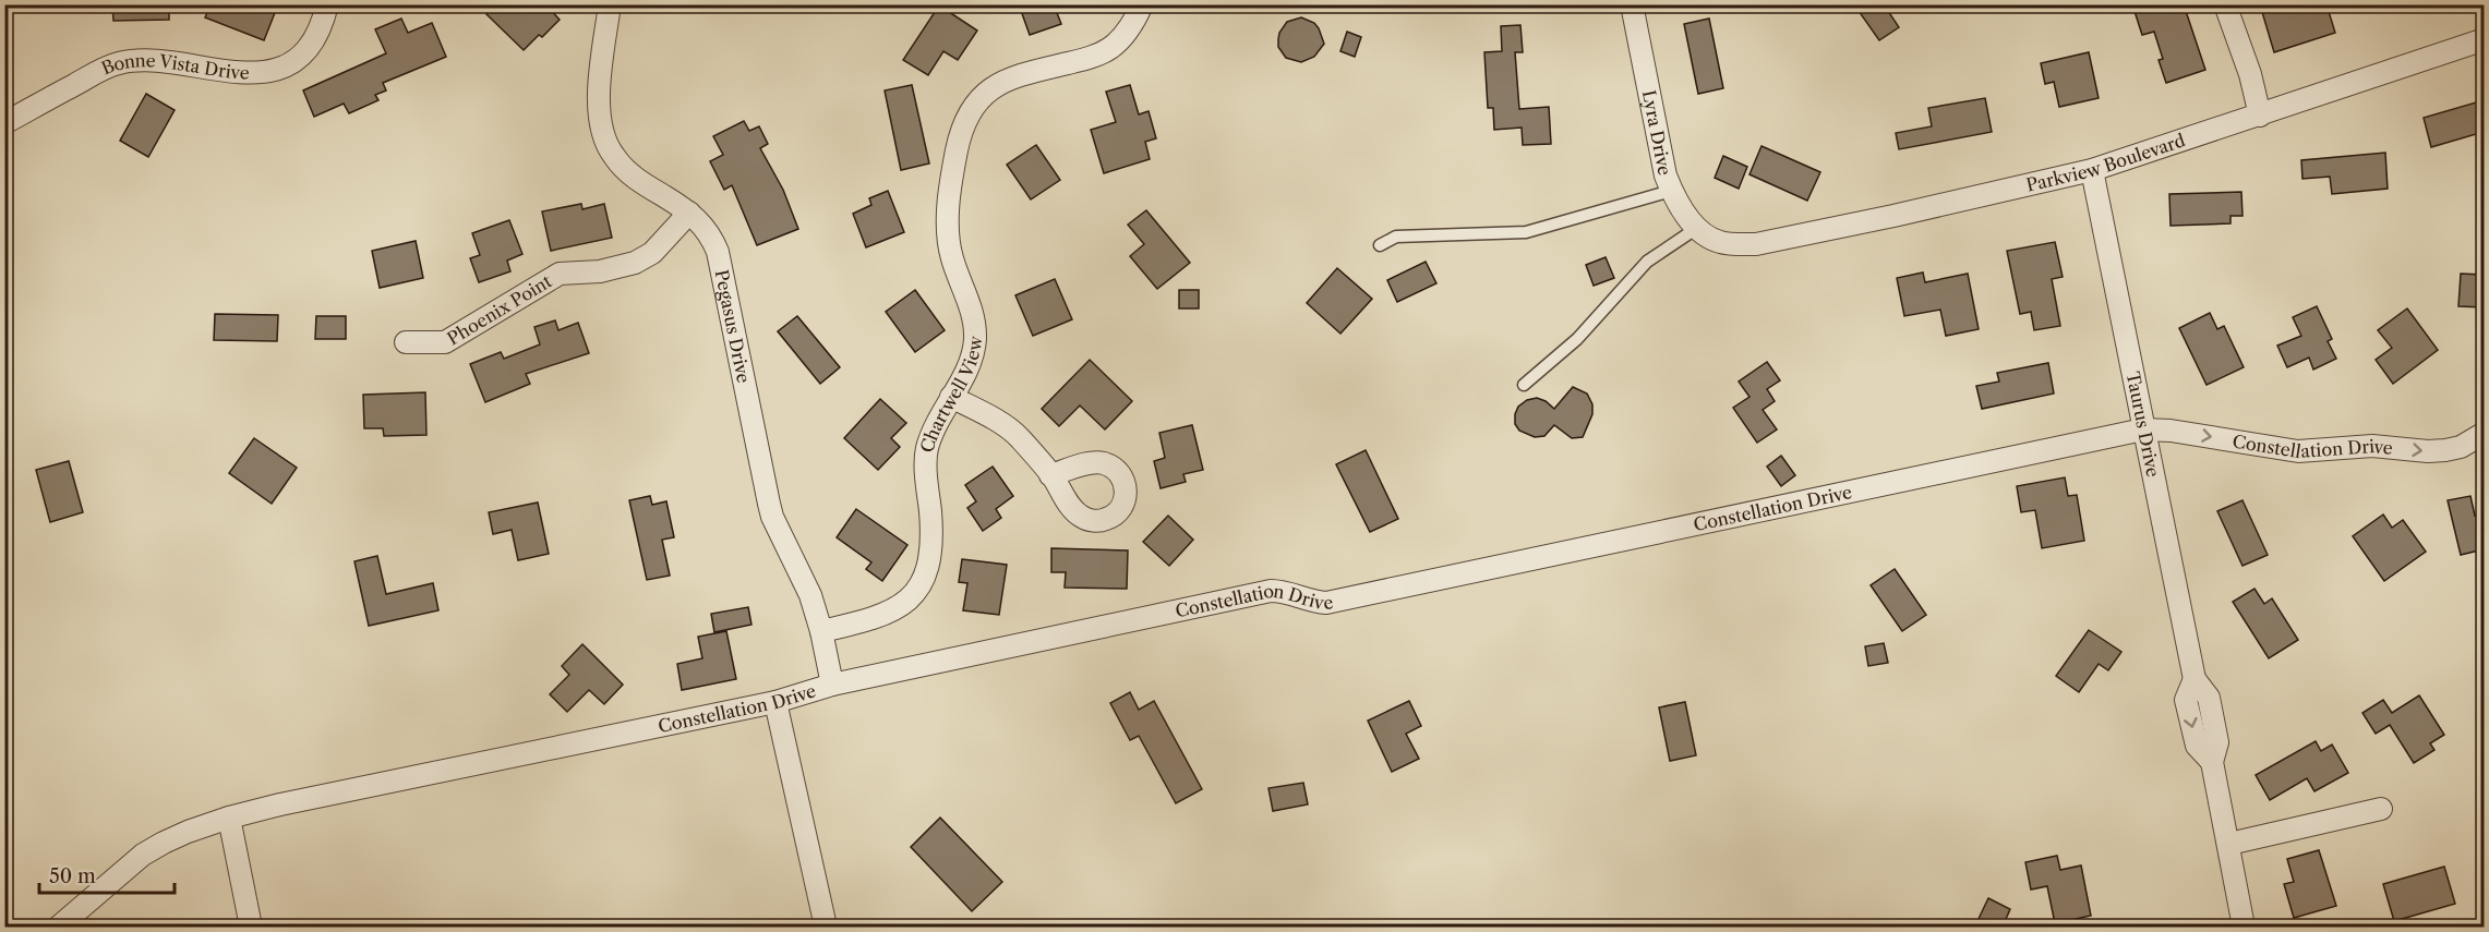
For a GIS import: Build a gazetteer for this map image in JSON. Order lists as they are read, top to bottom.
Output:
{
  "streets": {
    "street": [
      "Bonne Vista Drive",
      "Lyra Drive",
      "Parkview Boulevard",
      "Phoenix Point",
      "Pegasus Drive",
      "Chartwell View",
      "Taurus Drive",
      "Constellation Drive"
    ]
  },
  "crossings": [
    ["Lyra Drive", "Parkview Boulevard"],
    ["Parkview Boulevard", "Taurus Drive"],
    ["Phoenix Point", "Pegasus Drive"],
    ["Pegasus Drive", "Chartwell View"],
    ["Pegasus Drive", "Constellation Drive"],
    ["Taurus Drive", "Constellation Drive"]
  ],
  "scale_bar": "50 m"
}
